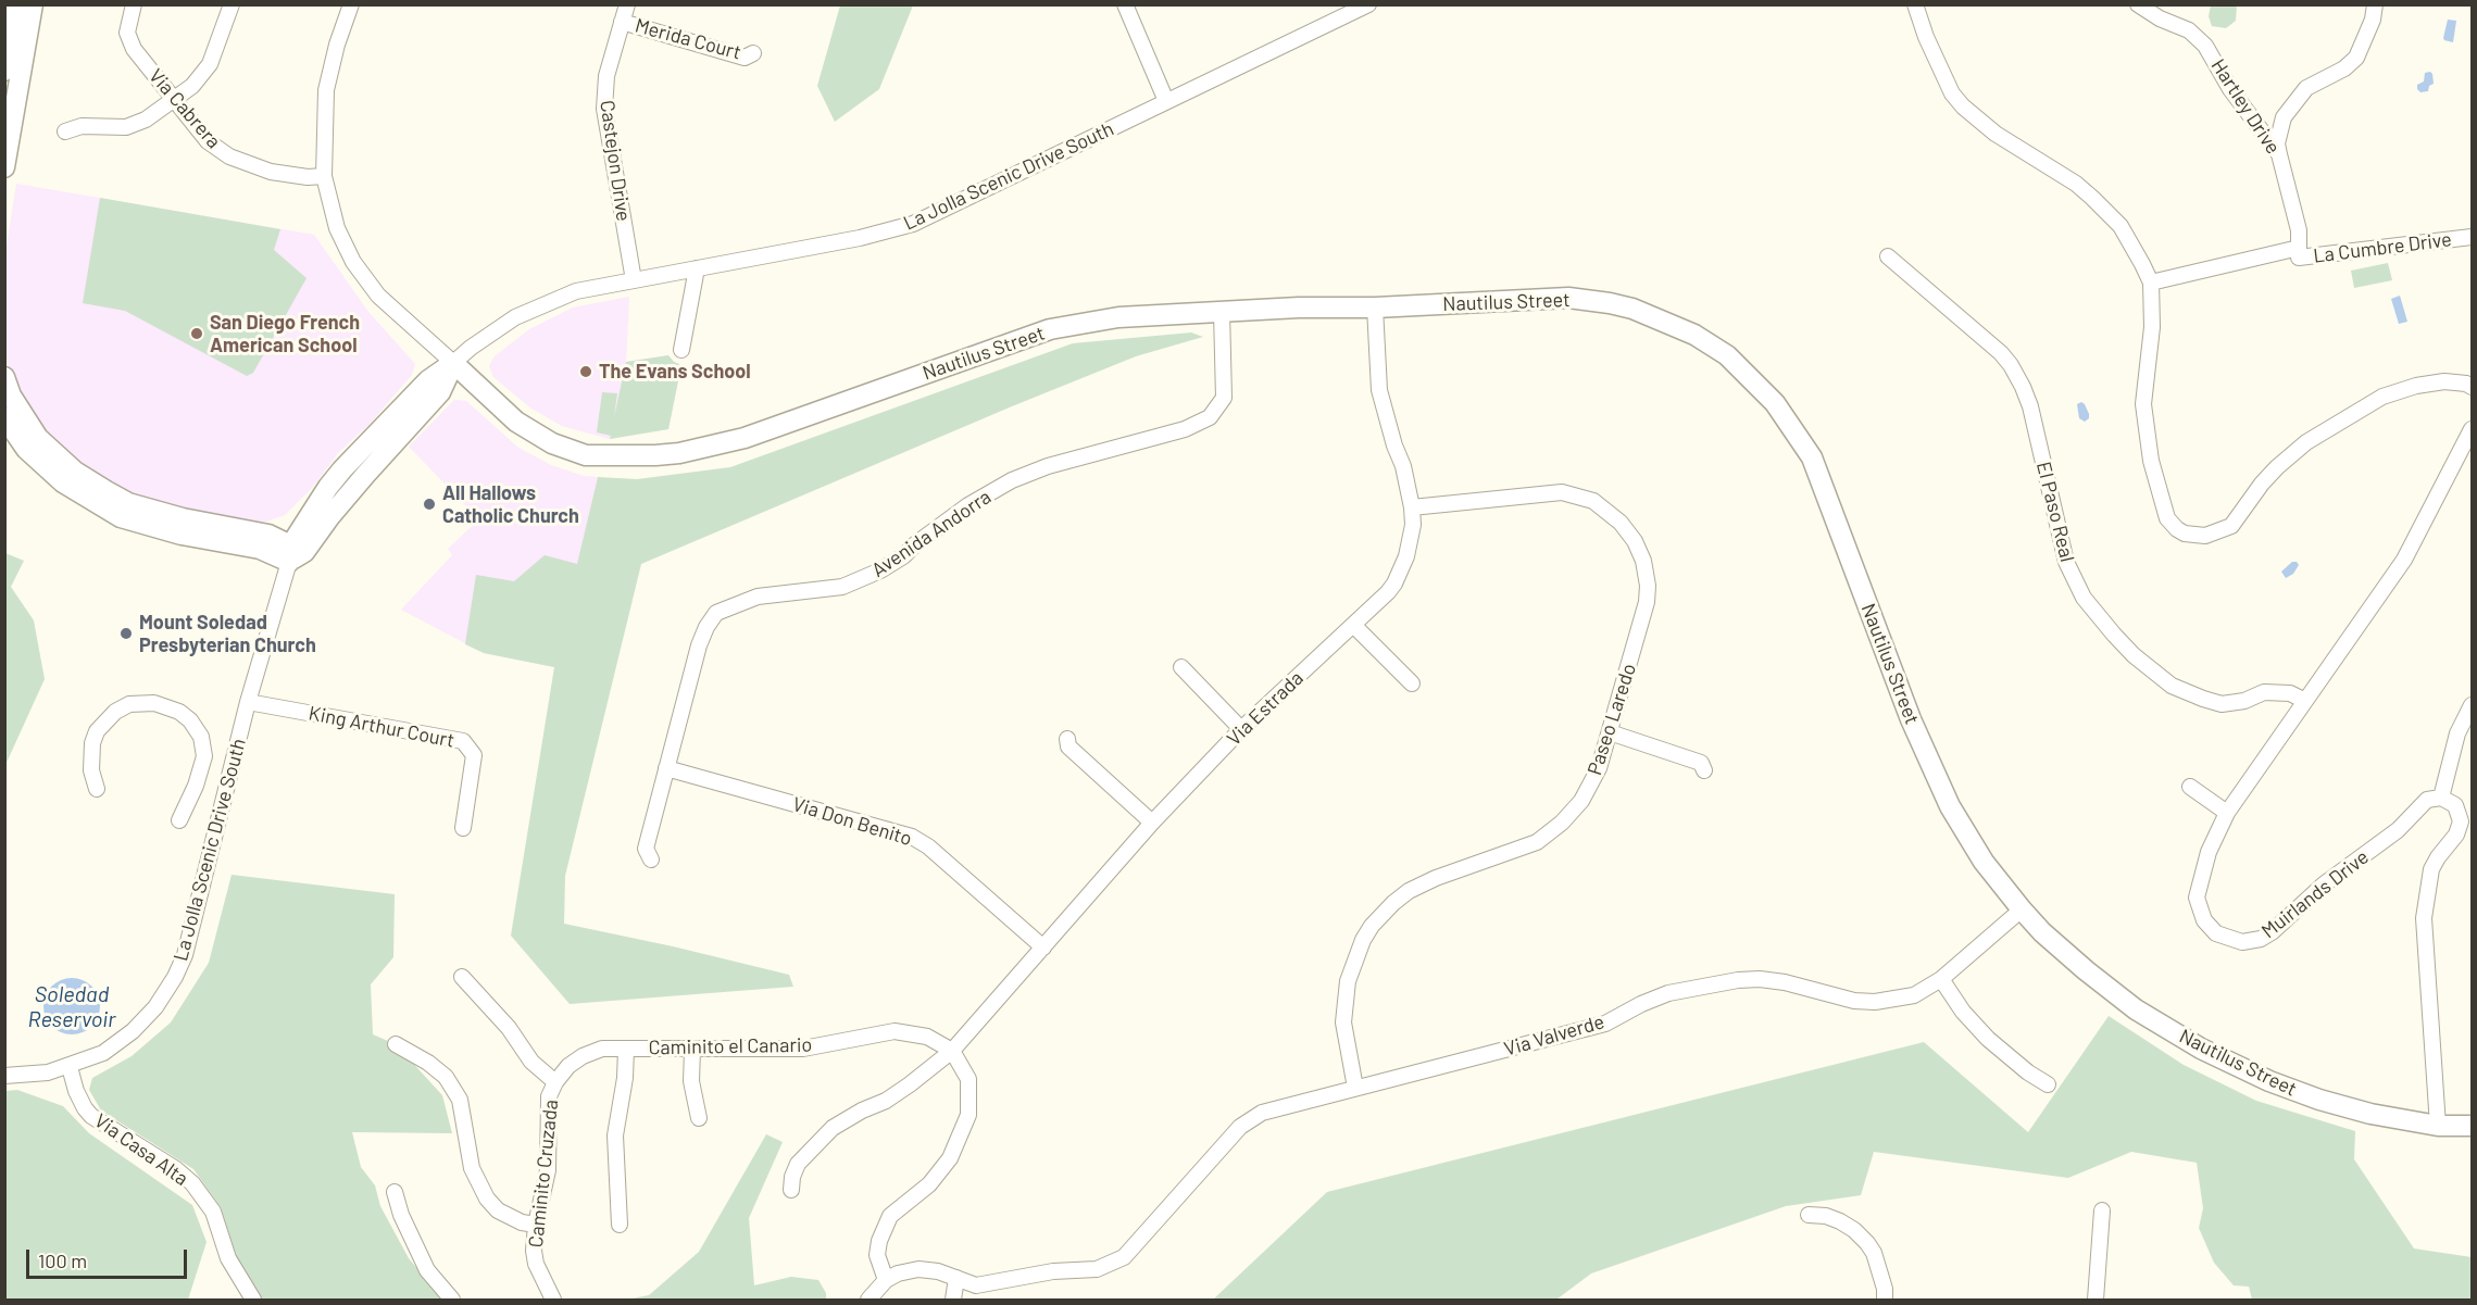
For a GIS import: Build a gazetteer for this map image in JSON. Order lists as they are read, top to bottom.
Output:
{
  "streets": {
    "main road": ["La Jolla Scenic Drive South", "Nautilus Street"],
    "street": [
      "Merida Court",
      "Hartley Drive",
      "Via Cabrera",
      "Castejon Drive",
      "La Cumbre Drive",
      "El Paso Real",
      "Avenida Andorra",
      "Via Estrada",
      "Paseo Laredo",
      "King Arthur Court",
      "Via Don Benito",
      "Muirlands Drive",
      "Via Valverde",
      "Caminito el Canario",
      "Via Casa Alta",
      "Caminito Cruzada"
    ]
  },
  "crossings": [
    ["Merida Court", "Castejon Drive"],
    ["Hartley Drive", "La Cumbre Drive"],
    ["Castejon Drive", "La Jolla Scenic Drive South"],
    ["La Jolla Scenic Drive South", "Nautilus Street"],
    ["La Jolla Scenic Drive South", "King Arthur Court"],
    ["La Jolla Scenic Drive South", "Via Casa Alta"],
    ["Nautilus Street", "Avenida Andorra"],
    ["Nautilus Street", "Via Estrada"],
    ["Nautilus Street", "Via Valverde"],
    ["El Paso Real", "Muirlands Drive"],
    ["Avenida Andorra", "Via Don Benito"],
    ["Via Estrada", "Paseo Laredo"],
    ["Via Estrada", "Via Don Benito"],
    ["Via Estrada", "Caminito el Canario"],
    ["Paseo Laredo", "Via Valverde"],
    ["Caminito el Canario", "Caminito Cruzada"]
  ],
  "water": ["Soledad Reservoir"],
  "places": [
    "San Diego French American School",
    "The Evans School",
    "All Hallows Catholic Church",
    "Mount Soledad Presbyterian Church"
  ],
  "scale_bar": "100 m"
}
